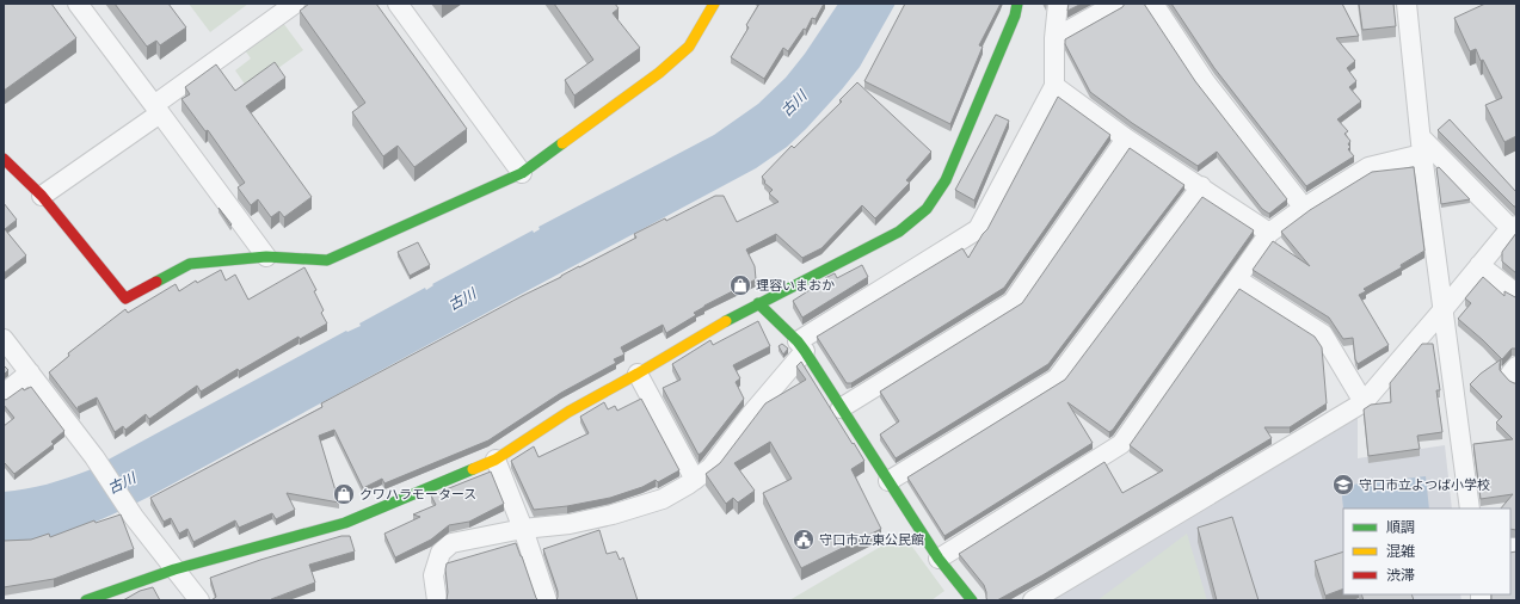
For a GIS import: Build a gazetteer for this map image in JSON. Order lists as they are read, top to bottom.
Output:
{
  "water": ["古川"],
  "places": {
    "shop": ["理容いまおか", "クワハラモータース"],
    "school or university": ["守口市立よつば小学校"],
    "public building": ["守口市立東公民館"]
  },
  "legend": ["順調", "混雑", "渋滞"]
}
